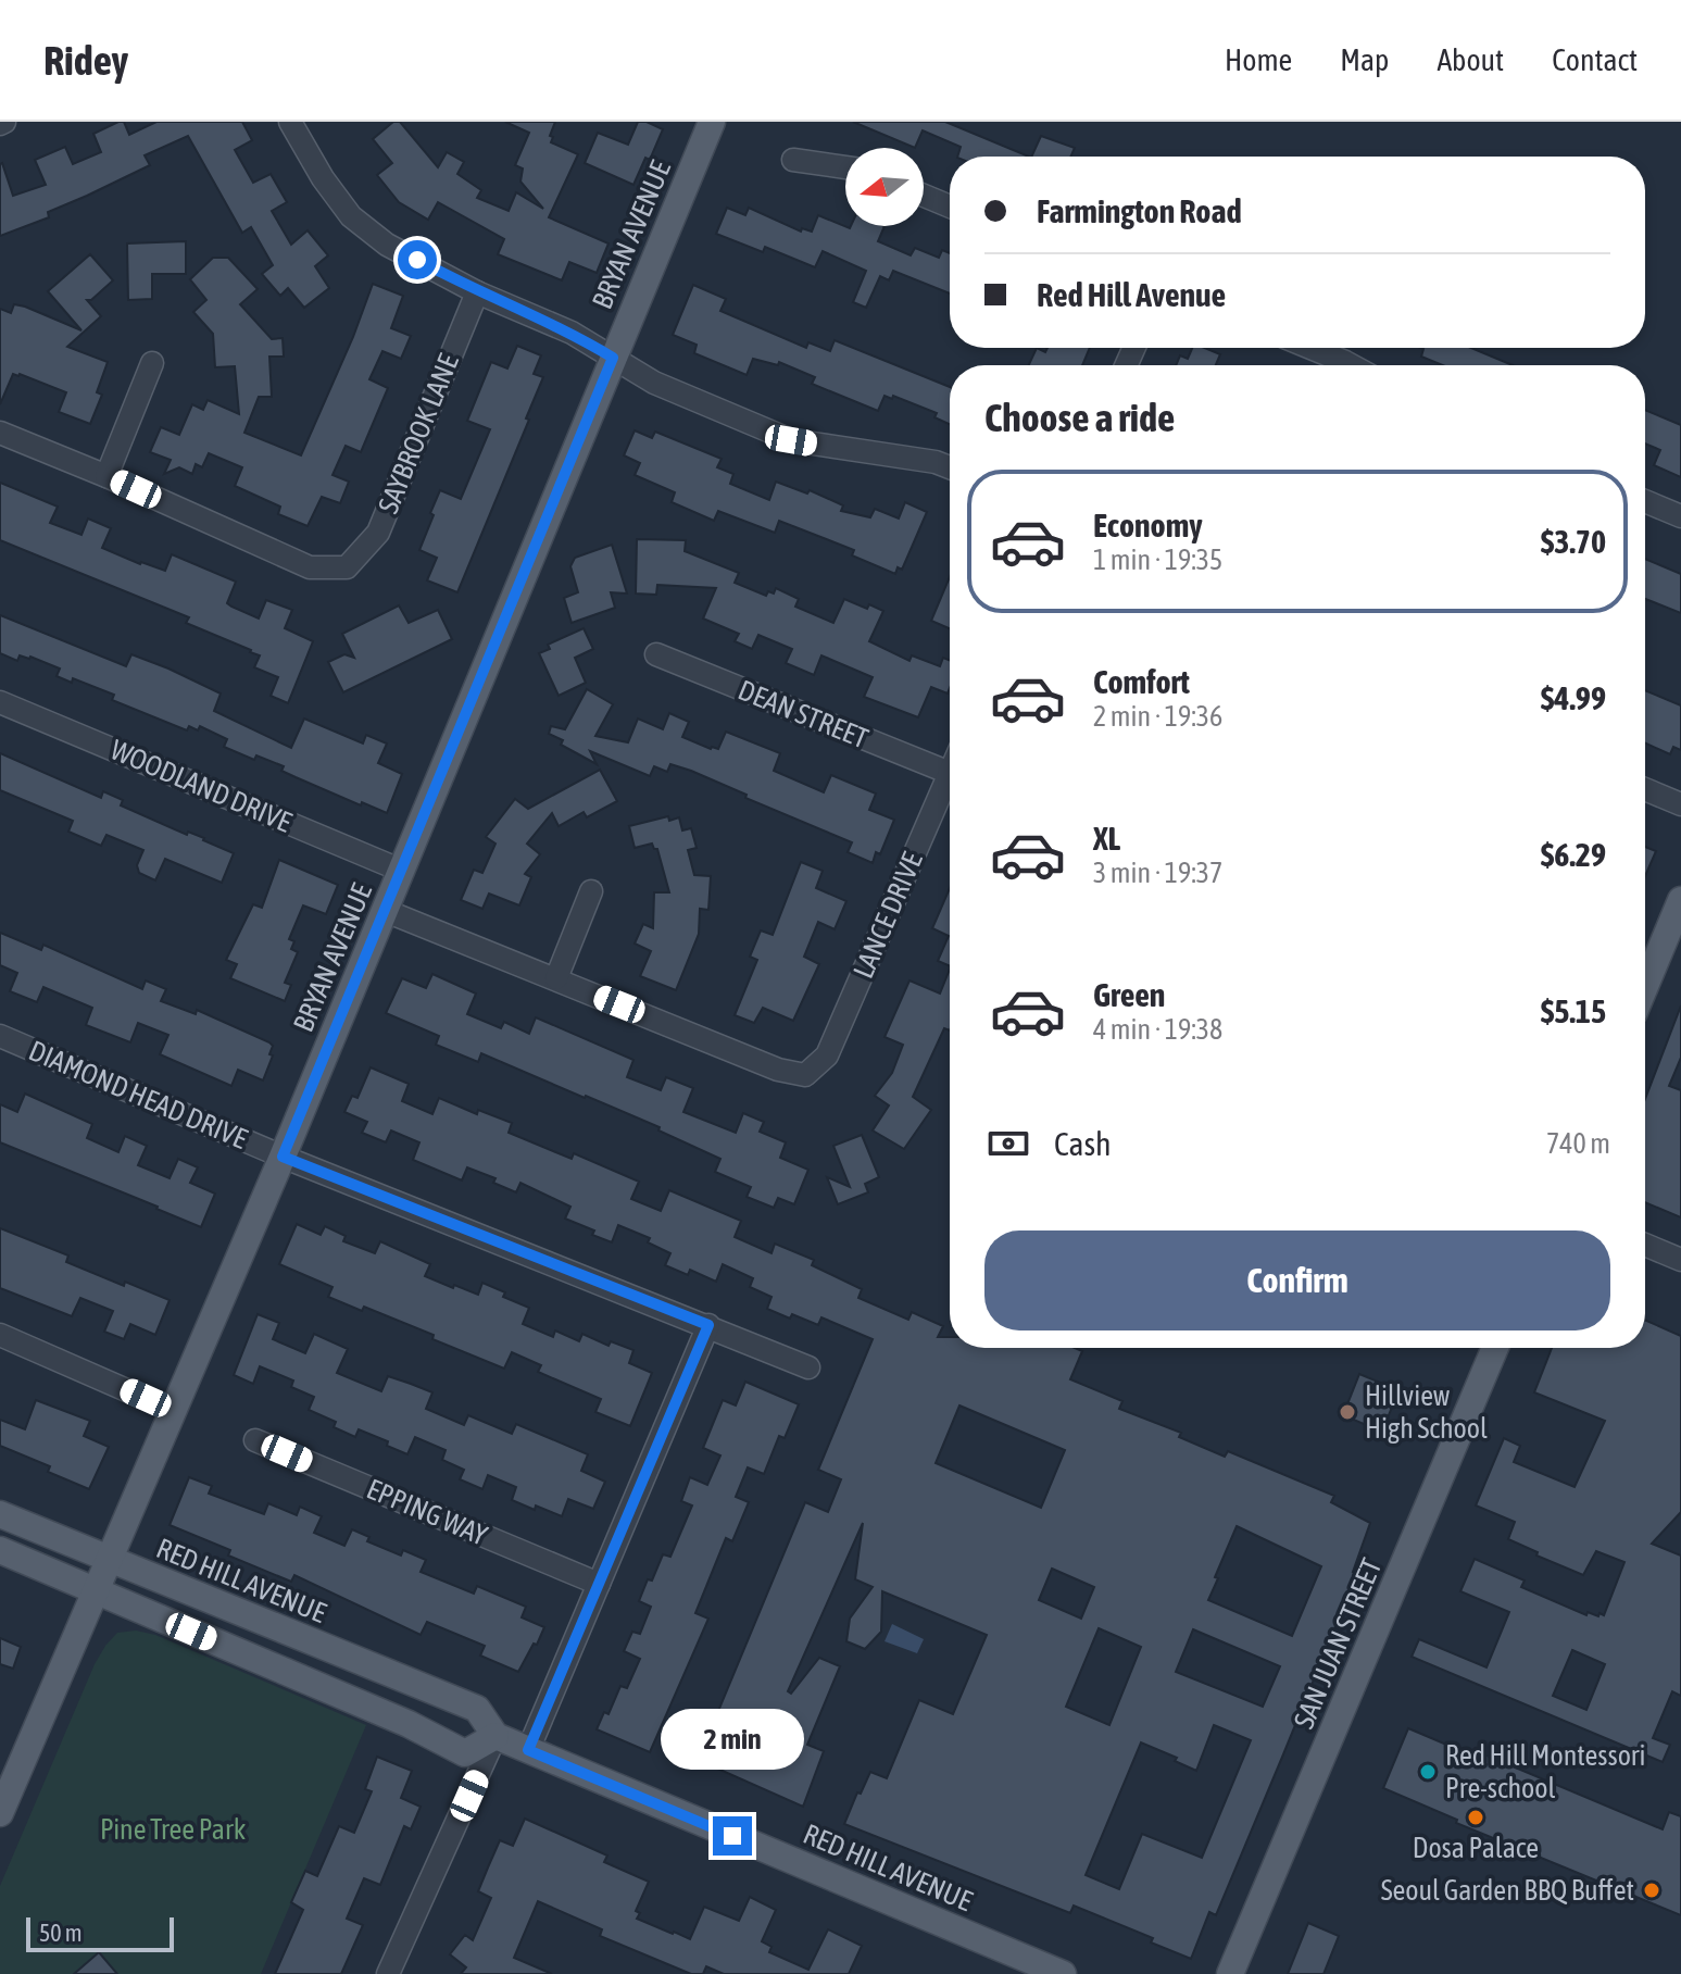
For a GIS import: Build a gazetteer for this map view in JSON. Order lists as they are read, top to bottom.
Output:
{
  "streets": {
    "main road": ["BRYAN AVENUE", "RED HILL AVENUE", "SAN JUAN STREET"],
    "street": [
      "SAYBROOK LANE",
      "DEAN STREET",
      "WOODLAND DRIVE",
      "LANCE DRIVE",
      "DIAMOND HEAD DRIVE",
      "EPPING WAY"
    ]
  },
  "crossings": [
    ["BRYAN AVENUE", "WOODLAND DRIVE"],
    ["BRYAN AVENUE", "DIAMOND HEAD DRIVE"],
    ["BRYAN AVENUE", "RED HILL AVENUE"],
    ["DEAN STREET", "LANCE DRIVE"]
  ],
  "parks": ["Pine Tree Park"],
  "places": [
    "Hillview High School",
    "Red Hill Montessori Pre-school",
    "Dosa Palace",
    "Seoul Garden BBQ Buffet"
  ],
  "scale_bar": "50 m",
  "north": "left",
  "page": {
    "header": "Ridey",
    "nav": [
      "Home",
      "Map",
      "About",
      "Contact"
    ],
    "banner": ["Farmington Road", "Red Hill Avenue"],
    "heading": "Choose a ride",
    "list": [
      {
        "name": "Economy",
        "note": "1 min · 19:35",
        "value": "$3.70"
      },
      {
        "name": "Comfort",
        "note": "2 min · 19:36",
        "value": "$4.99"
      },
      {
        "name": "XL",
        "note": "3 min · 19:37",
        "value": "$6.29"
      },
      {
        "name": "Green",
        "note": "4 min · 19:38",
        "value": "$5.15"
      }
    ],
    "pay": ["Cash", "740 m"],
    "buttons": "Confirm",
    "bubble": "2 min",
    "scale": "50 m"
  }
}
